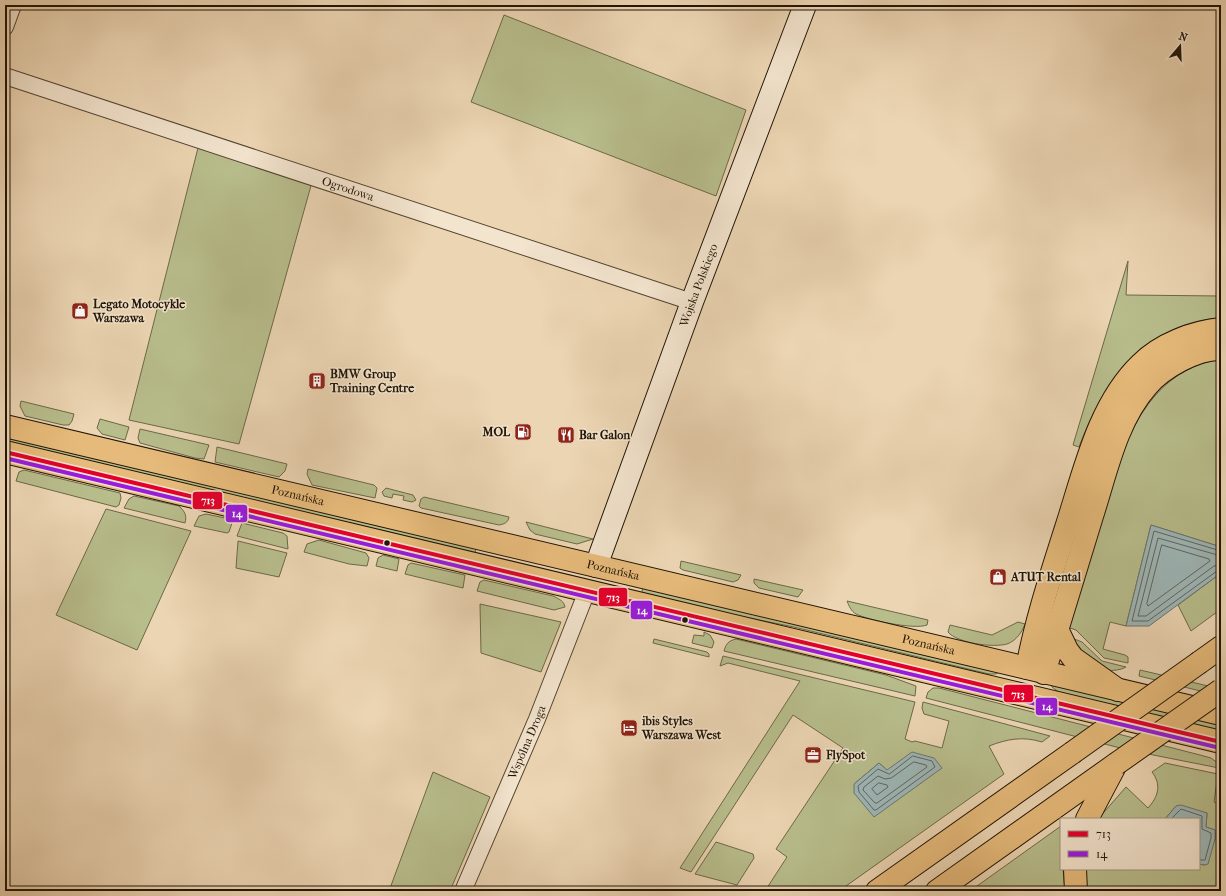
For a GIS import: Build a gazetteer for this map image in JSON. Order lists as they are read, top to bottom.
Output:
{
  "streets": {
    "main road": ["Poznańska"],
    "street": ["Ogrodowa", "Wojska Polskiego", "Wspólna Droga"]
  },
  "crossings": [
    ["Ogrodowa", "Wojska Polskiego"],
    ["Wojska Polskiego", "Poznańska"],
    ["Poznańska", "Wspólna Droga"]
  ],
  "places": {
    "shop": ["Legato Motocykle Warszawa", "ATUT Rental"],
    "building": ["BMW Group Training Centre"],
    "fuel station": ["MOL"],
    "restaurant": ["Bar Galon"],
    "hotel": ["ibis Styles Warszawa West"],
    "office": ["FlySpot"]
  },
  "lines": ["transit line 713", "transit line 14"],
  "legend": ["713", "14"],
  "north": "top"
}
